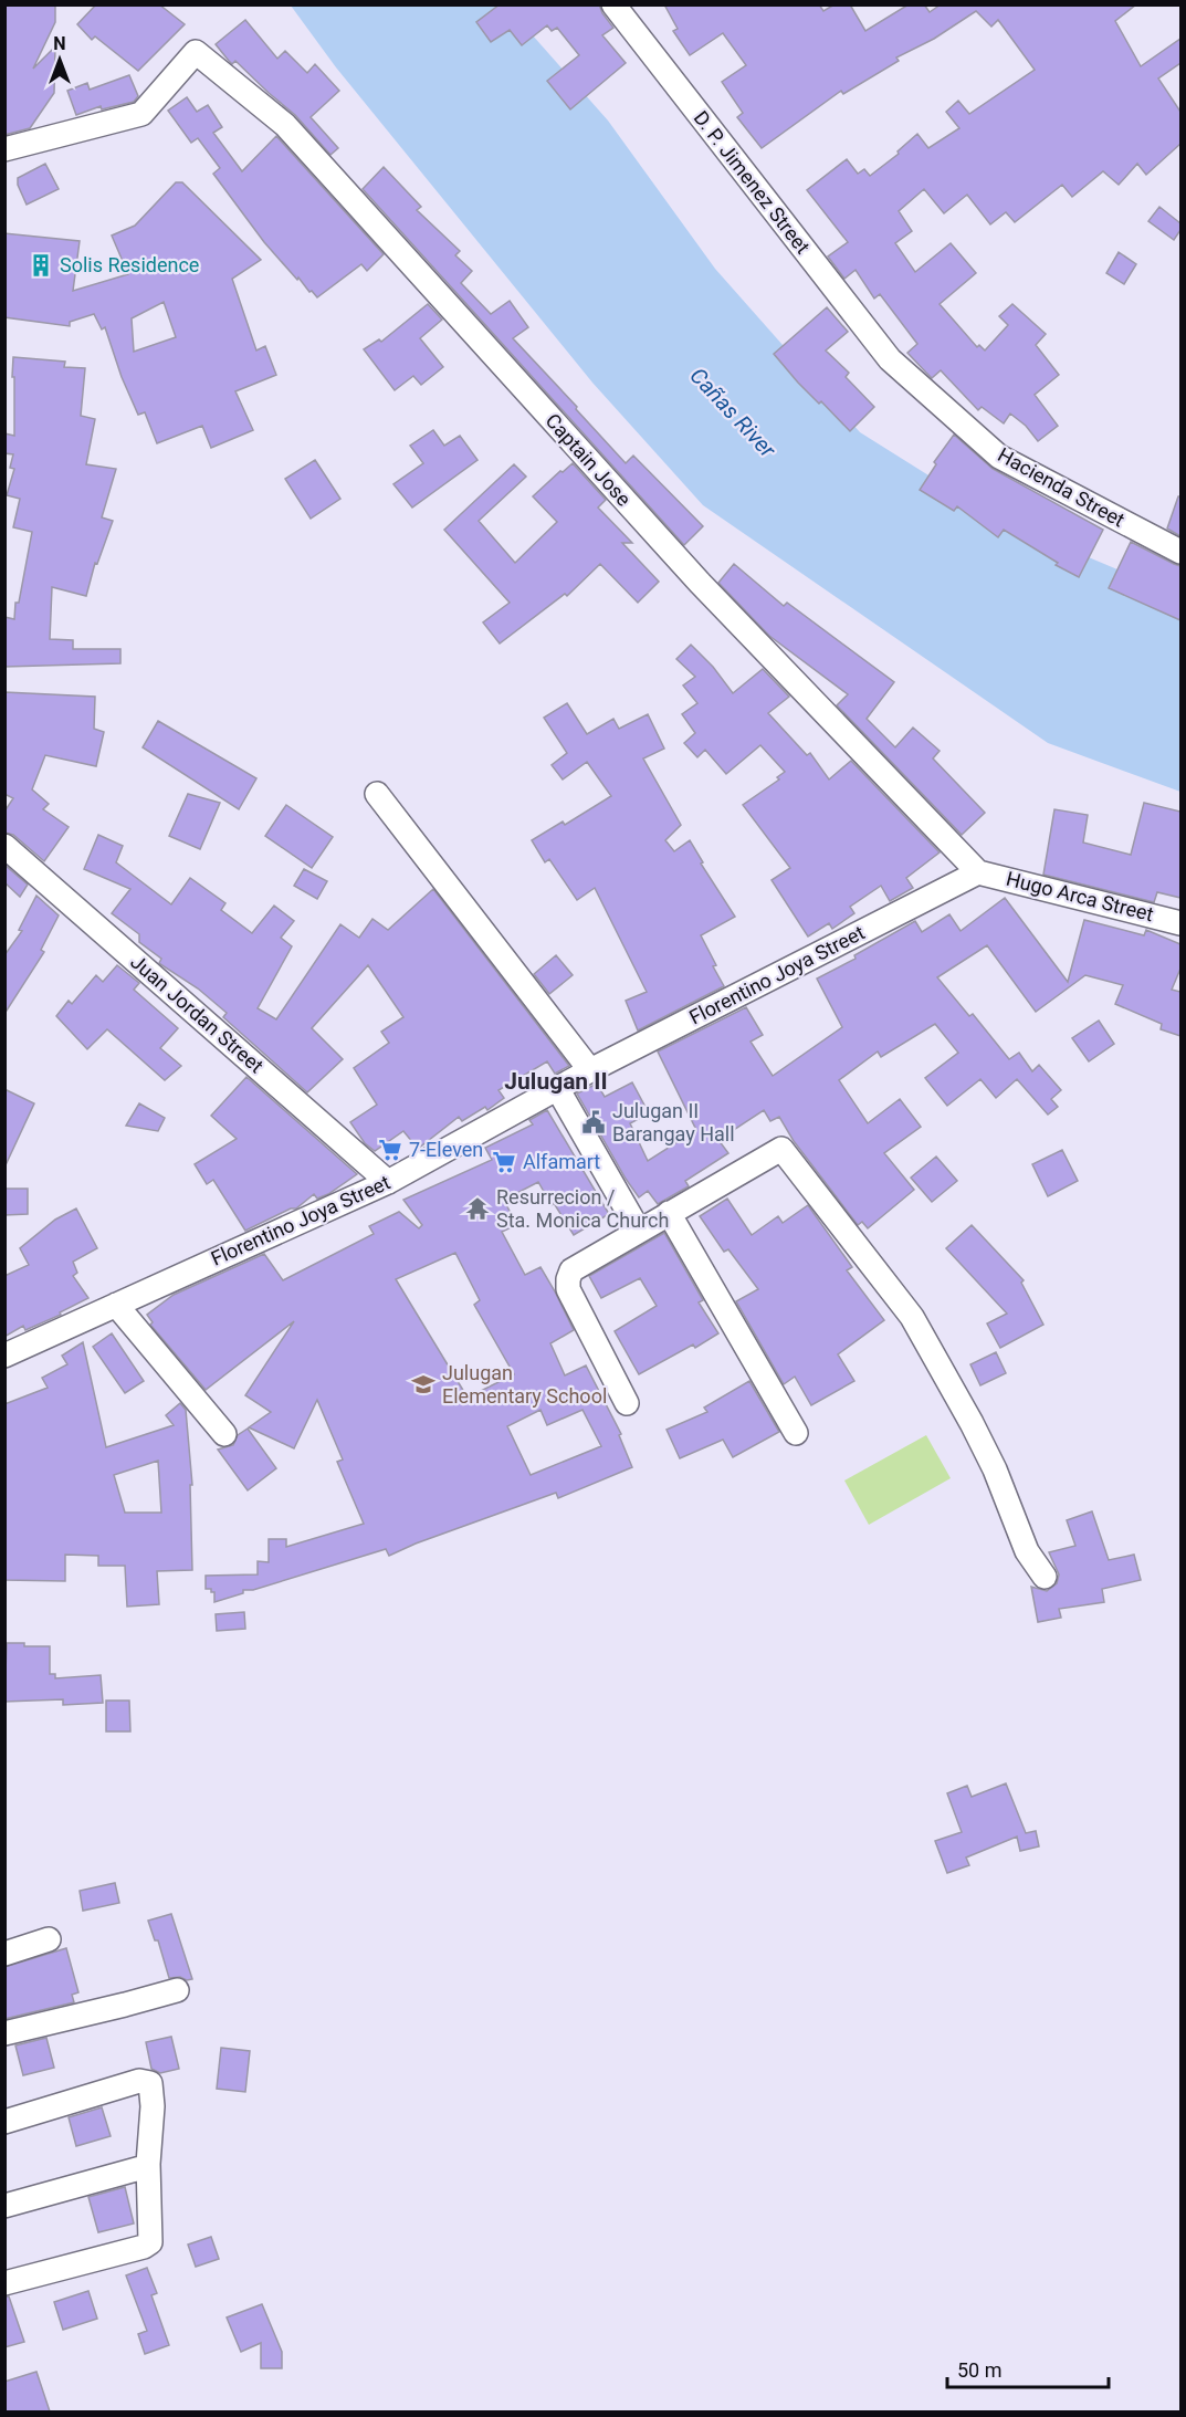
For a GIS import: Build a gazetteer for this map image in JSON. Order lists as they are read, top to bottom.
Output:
{
  "streets": {
    "street": [
      "D. P. Jimenez Street",
      "Captain Jose",
      "Hacienda Street",
      "Hugo Arca Street",
      "Florentino Joya Street",
      "Juan Jordan Street"
    ]
  },
  "crossings": [
    ["D. P. Jimenez Street", "Hacienda Street"],
    ["Captain Jose", "Hugo Arca Street"],
    ["Captain Jose", "Florentino Joya Street"],
    ["Hugo Arca Street", "Florentino Joya Street"],
    ["Florentino Joya Street", "Juan Jordan Street"]
  ],
  "districts": ["Julugan II"],
  "water": ["Cañas River"],
  "places": {
    "building": ["Solis Residence"],
    "public building": ["Julugan II Barangay Hall"],
    "supermarket": ["7-Eleven", "Alfamart"],
    "temple": ["Resurrecion / Sta. Monica Church"],
    "school or university": ["Julugan Elementary School"]
  },
  "scale_bar": "50 m",
  "north": "top"
}
